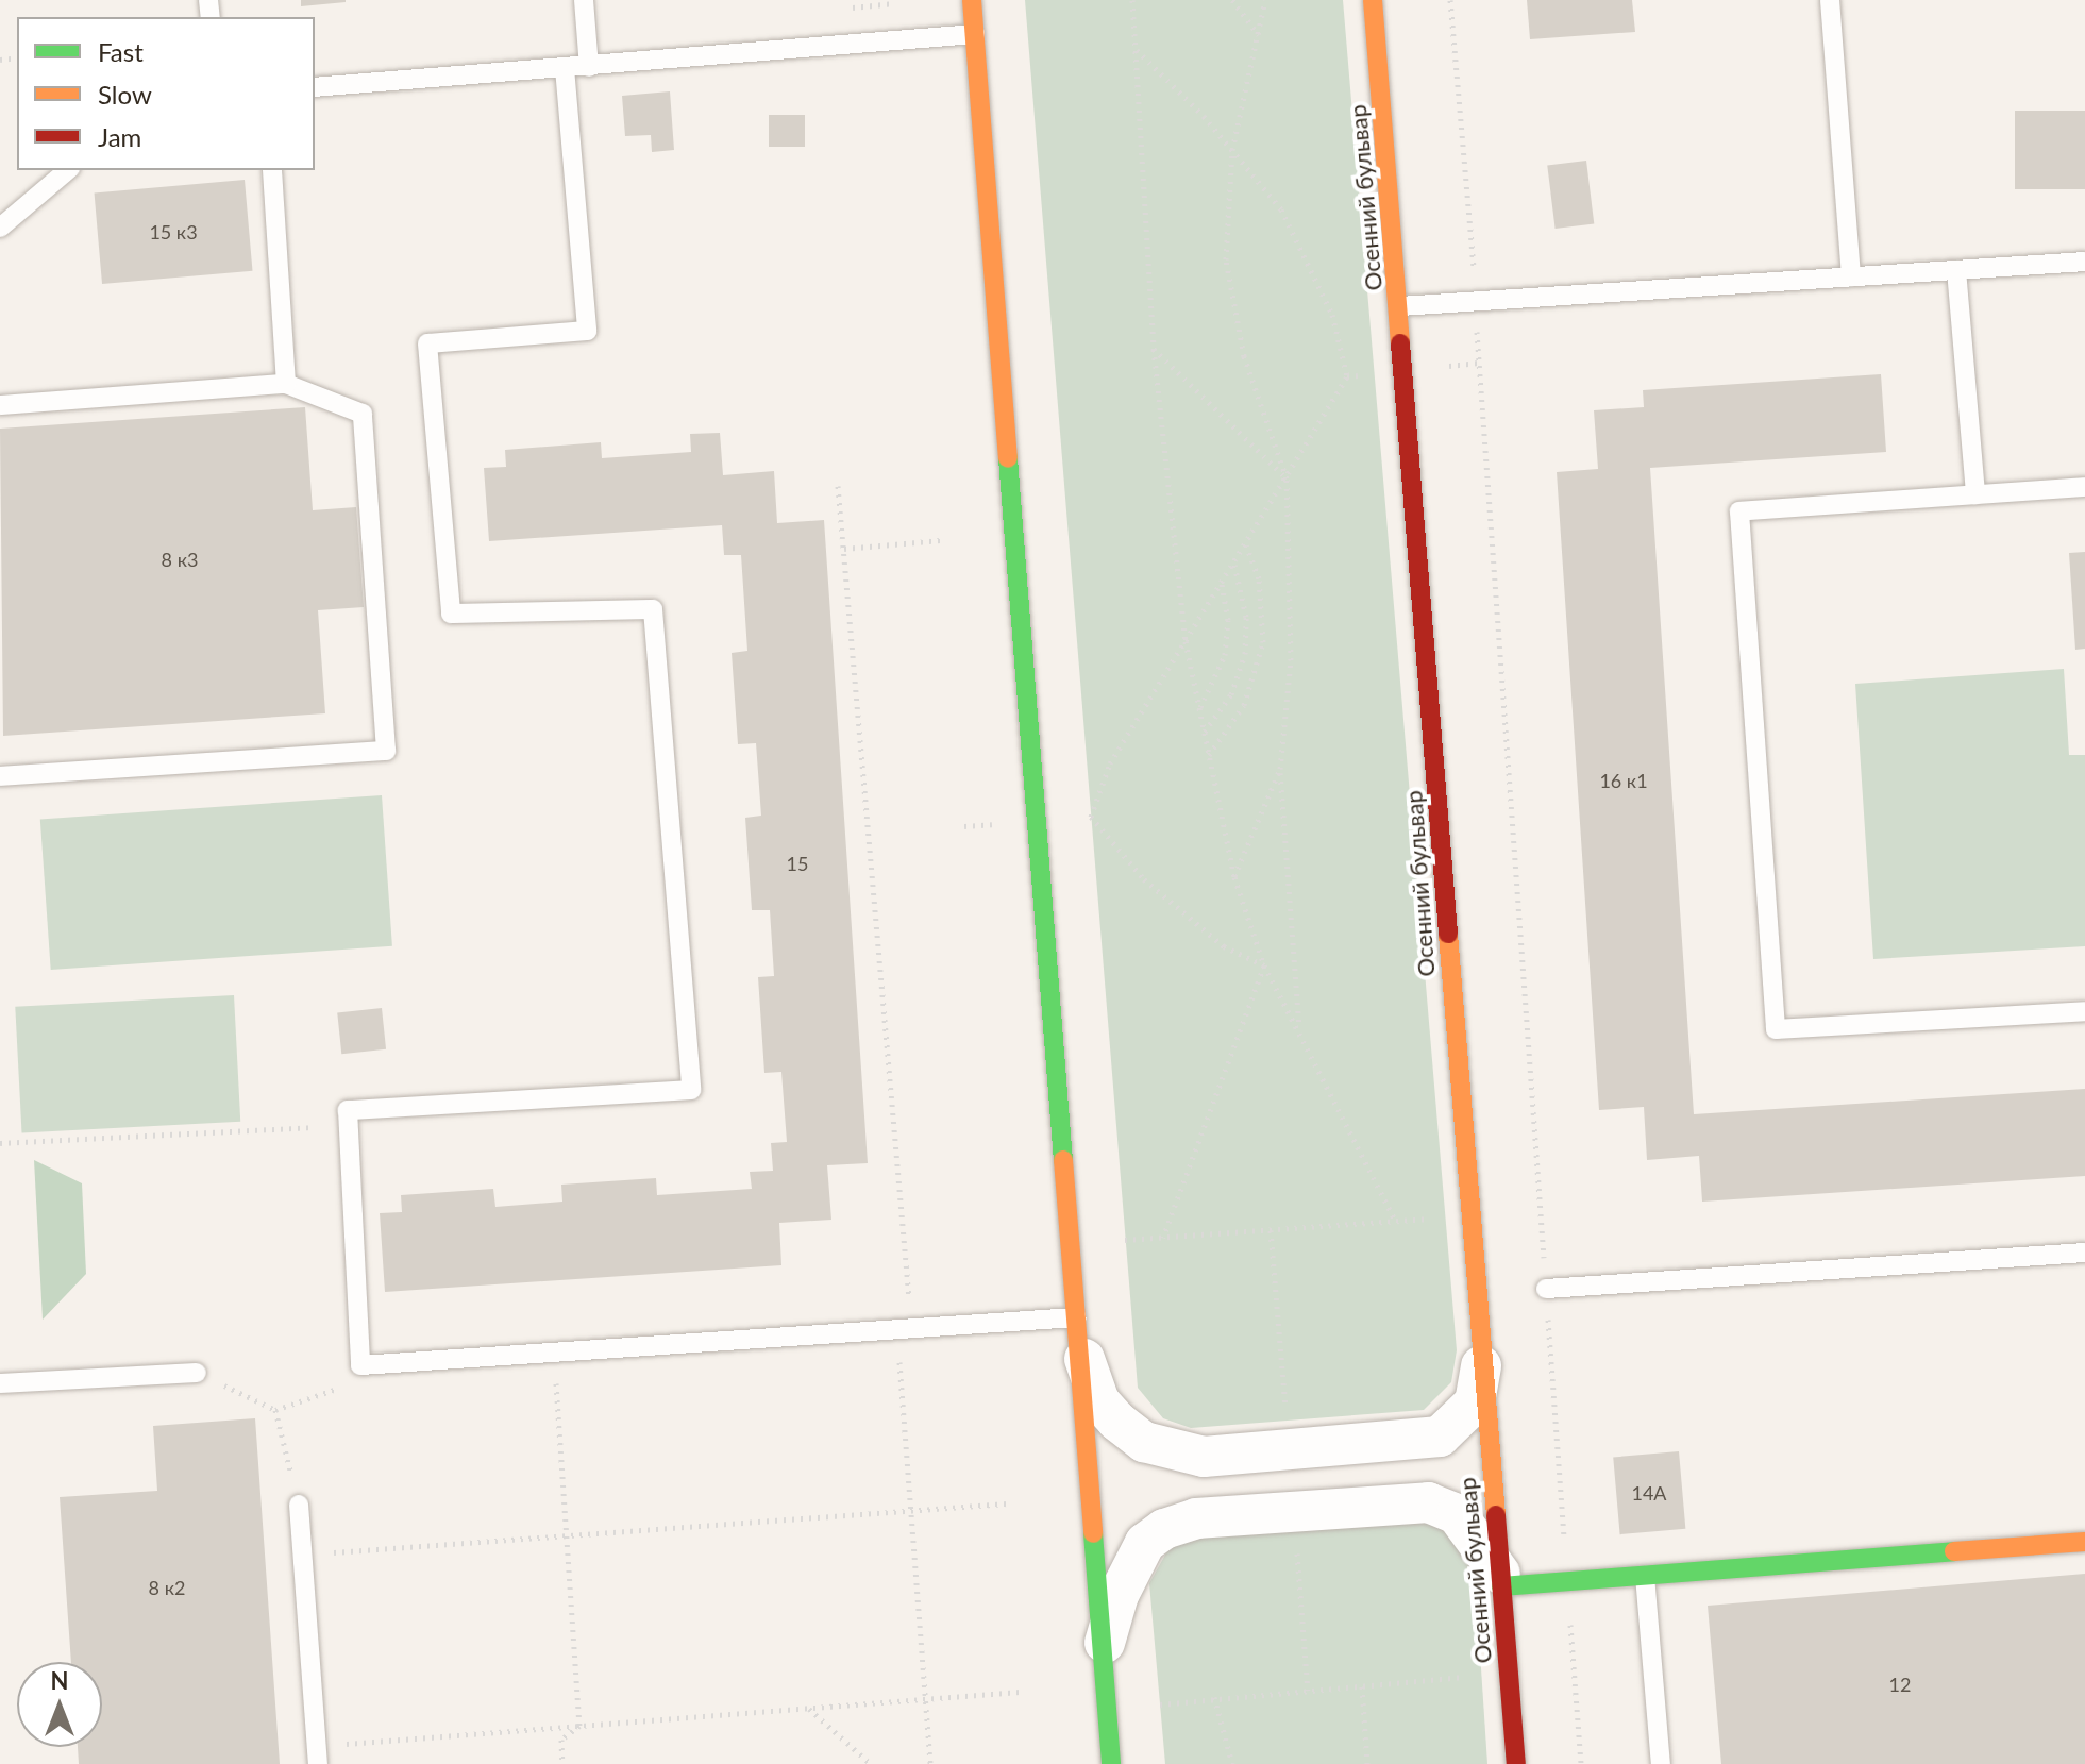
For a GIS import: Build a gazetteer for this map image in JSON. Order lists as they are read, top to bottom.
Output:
{
  "streets": {
    "street": ["Осенний бульвар"]
  },
  "house_numbers": [
    "15 к3",
    "8 к3",
    "16 к1",
    "15",
    "14А",
    "8 к2",
    "12"
  ],
  "legend": ["Fast", "Slow", "Jam"],
  "north": "top"
}
